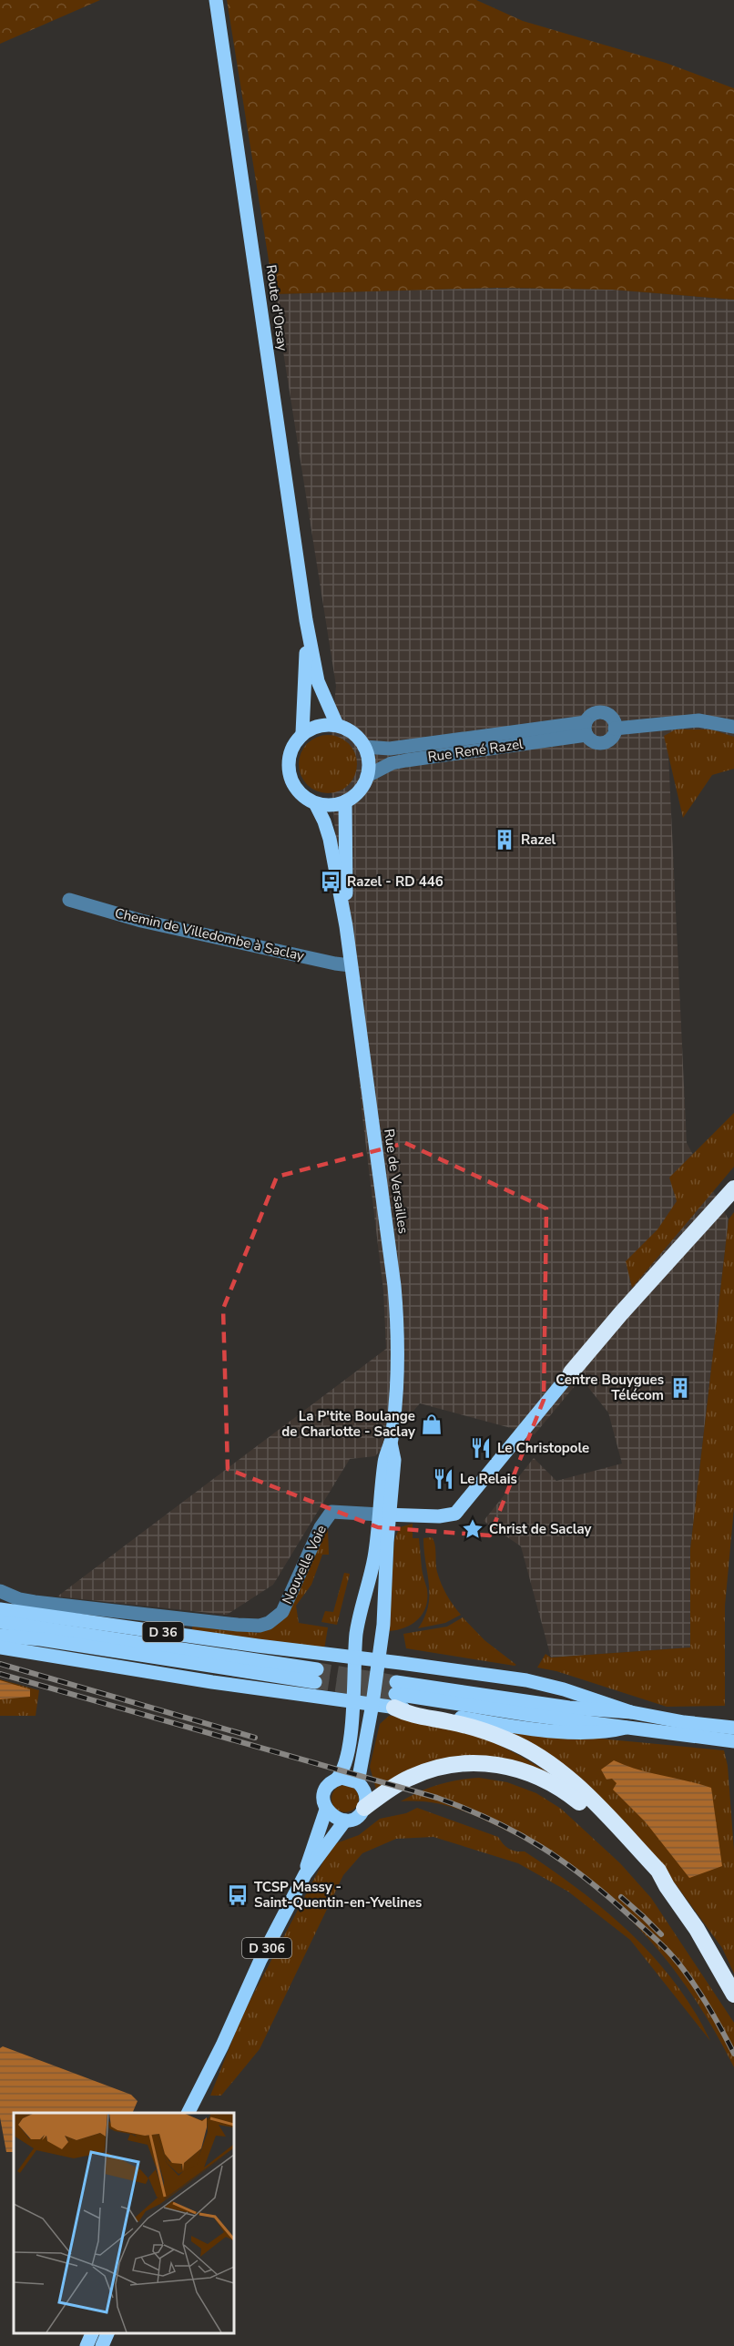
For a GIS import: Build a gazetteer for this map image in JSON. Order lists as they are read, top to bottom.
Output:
{
  "streets": {
    "main road": [
      "Route d'Orsay",
      "Rue de Versailles",
      "D 36",
      "D 306"
    ],
    "street": ["Rue René Razel", "Chemin de Villedombe à Saclay", "Nouvelle Voie"]
  },
  "crossings": [
    ["Route d'Orsay", "Rue René Razel"],
    ["Route d'Orsay", "Rue de Versailles"],
    ["Rue René Razel", "Rue de Versailles"],
    ["Chemin de Villedombe à Saclay", "Rue de Versailles"],
    ["Rue de Versailles", "Nouvelle Voie"],
    ["Rue de Versailles", "D 36"],
    ["Rue de Versailles", "D 306"]
  ],
  "places": {
    "building": ["Razel", "Centre Bouygues Télécom"],
    "bus stop": ["Razel - RD 446", "TCSP Massy - Saint-Quentin-en-Yvelines"],
    "shop": ["La P'tite Boulange de Charlotte - Saclay"],
    "restaurant": ["Le Christopole", "Le Relais"],
    "place": ["Christ de Saclay"]
  }
}
